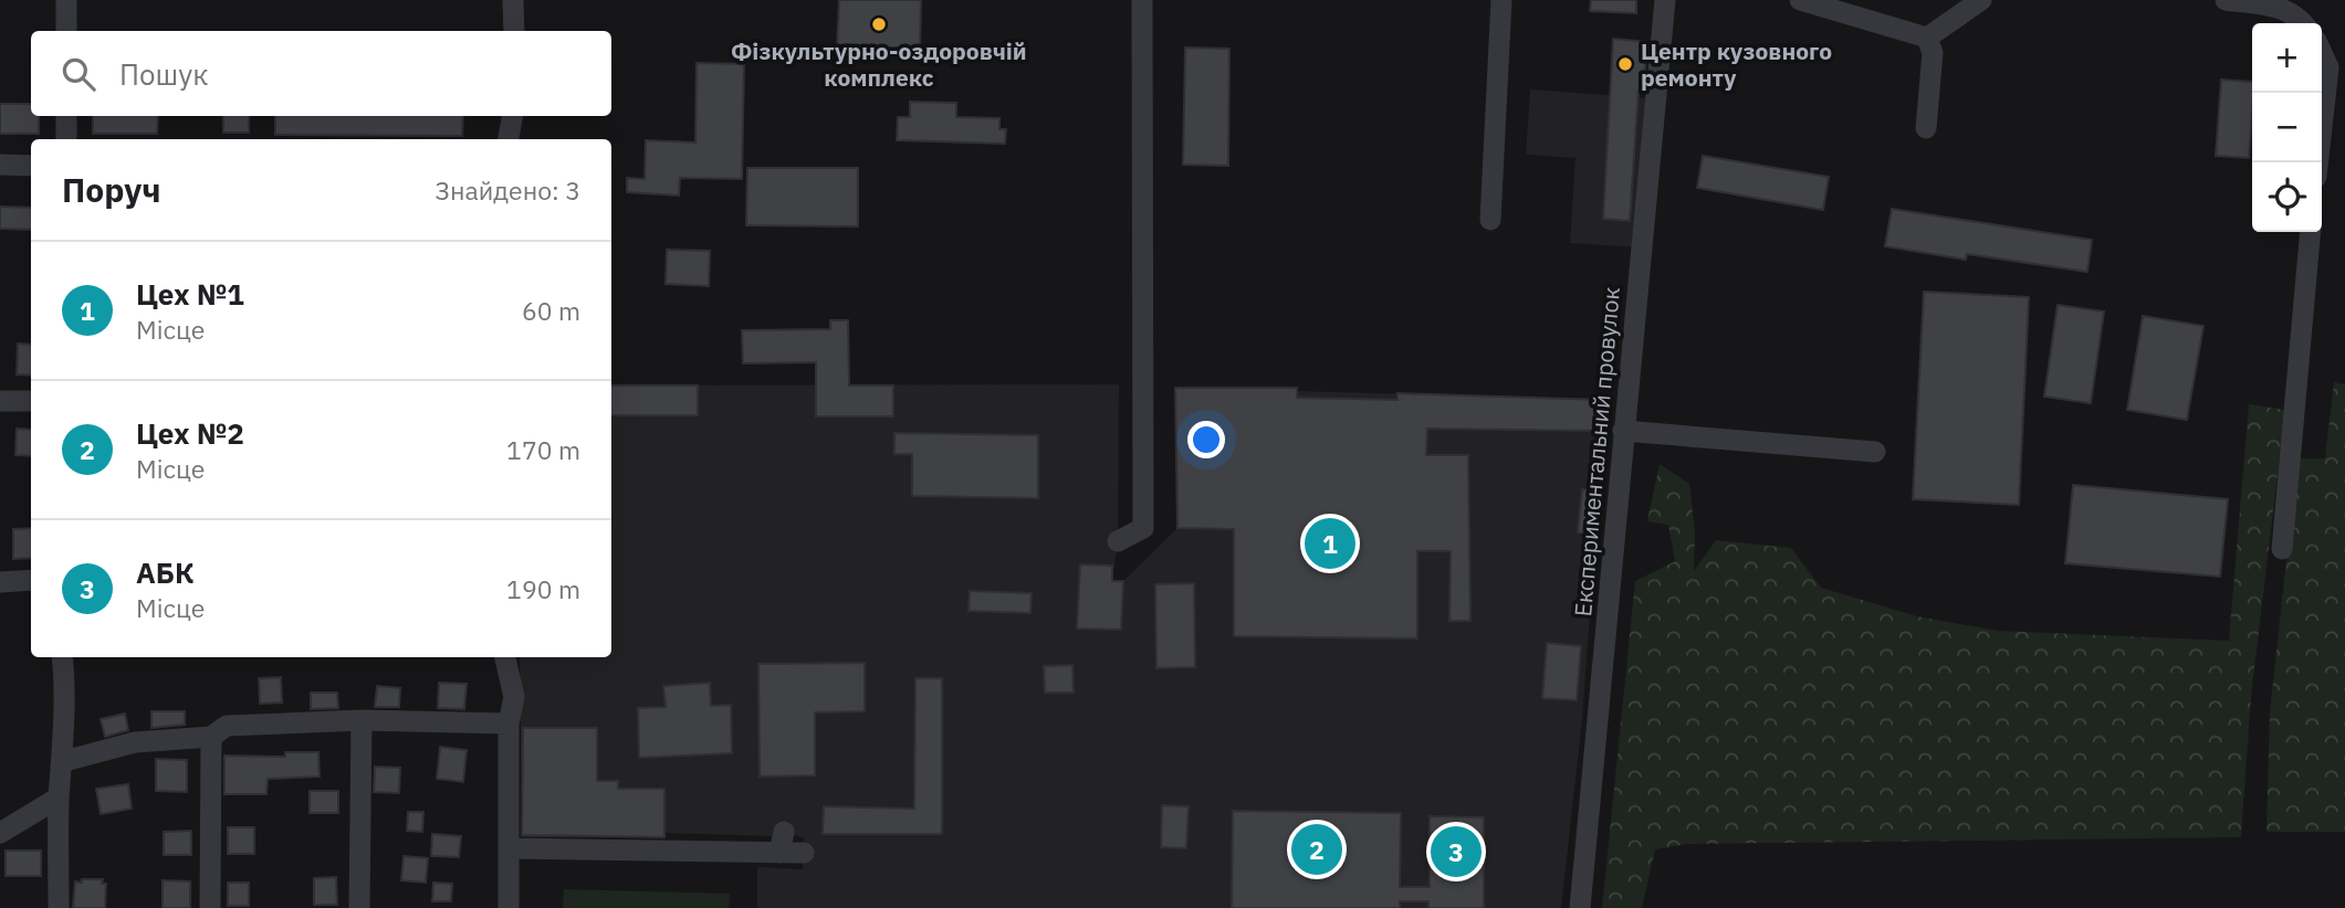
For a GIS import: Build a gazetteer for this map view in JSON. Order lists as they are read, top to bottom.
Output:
{
  "streets": {
    "street": ["Експериментальний провулок"]
  },
  "places": ["Фізкультурно-оздоровчій комплекс", "Центр кузовного ремонту"],
  "page": {
    "map_buttons": ["+", "−"],
    "search": "Пошук",
    "heading": ["Поруч", "Знайдено: 3"],
    "list": [
      {
        "mark": "1",
        "name": "Цех №1",
        "note": "Місце",
        "value": "60 m"
      },
      {
        "mark": "2",
        "name": "Цех №2",
        "note": "Місце",
        "value": "170 m"
      },
      {
        "mark": "3",
        "name": "АБК",
        "note": "Місце",
        "value": "190 m"
      }
    ],
    "pins": ["1", "2", "3"]
  }
}
